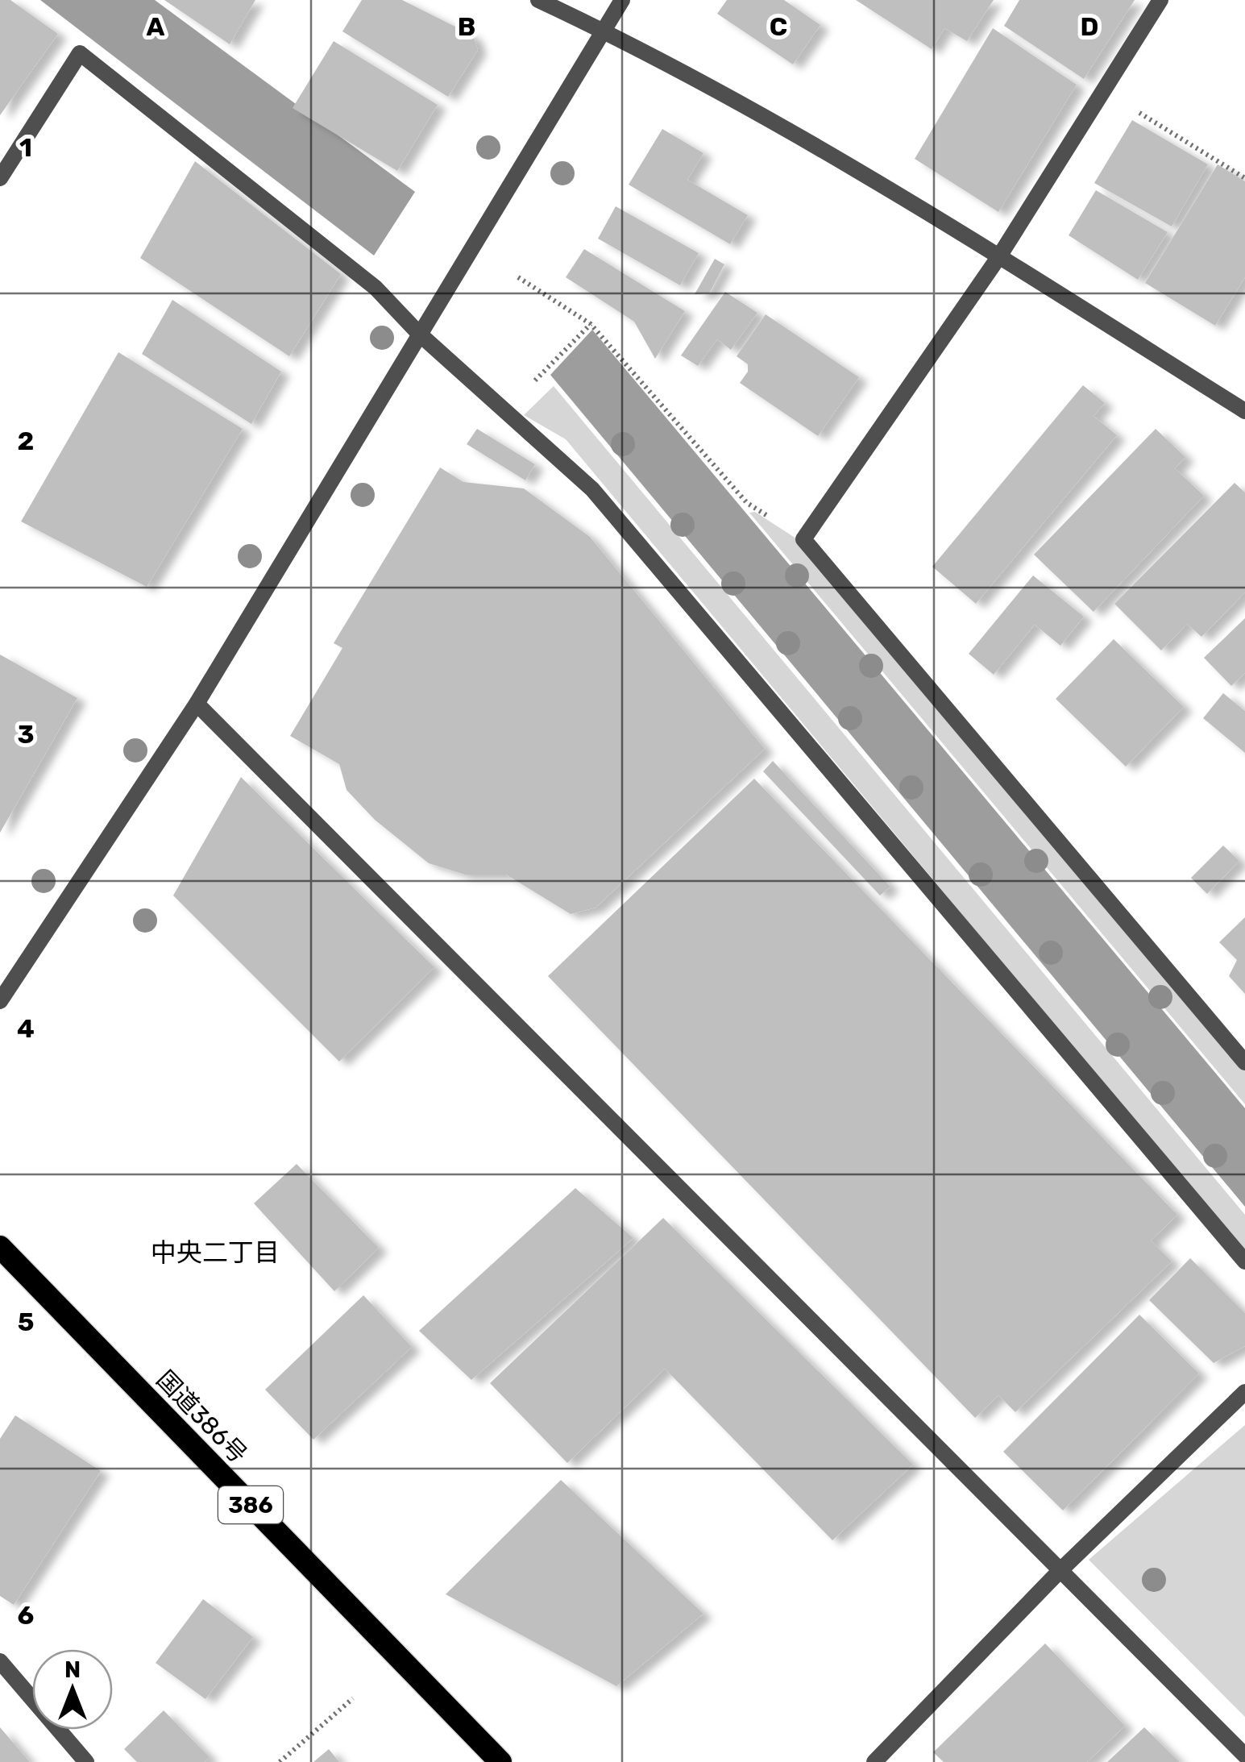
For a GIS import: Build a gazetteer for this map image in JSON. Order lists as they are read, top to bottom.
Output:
{
  "streets": {
    "highway": ["国道386号", "386"]
  },
  "districts": ["中央二丁目"],
  "north": "top",
  "grid": {
    "columns": [
      "A",
      "B",
      "C",
      "D"
    ],
    "rows": [
      "1",
      "2",
      "3",
      "4",
      "5",
      "6"
    ]
  }
}
